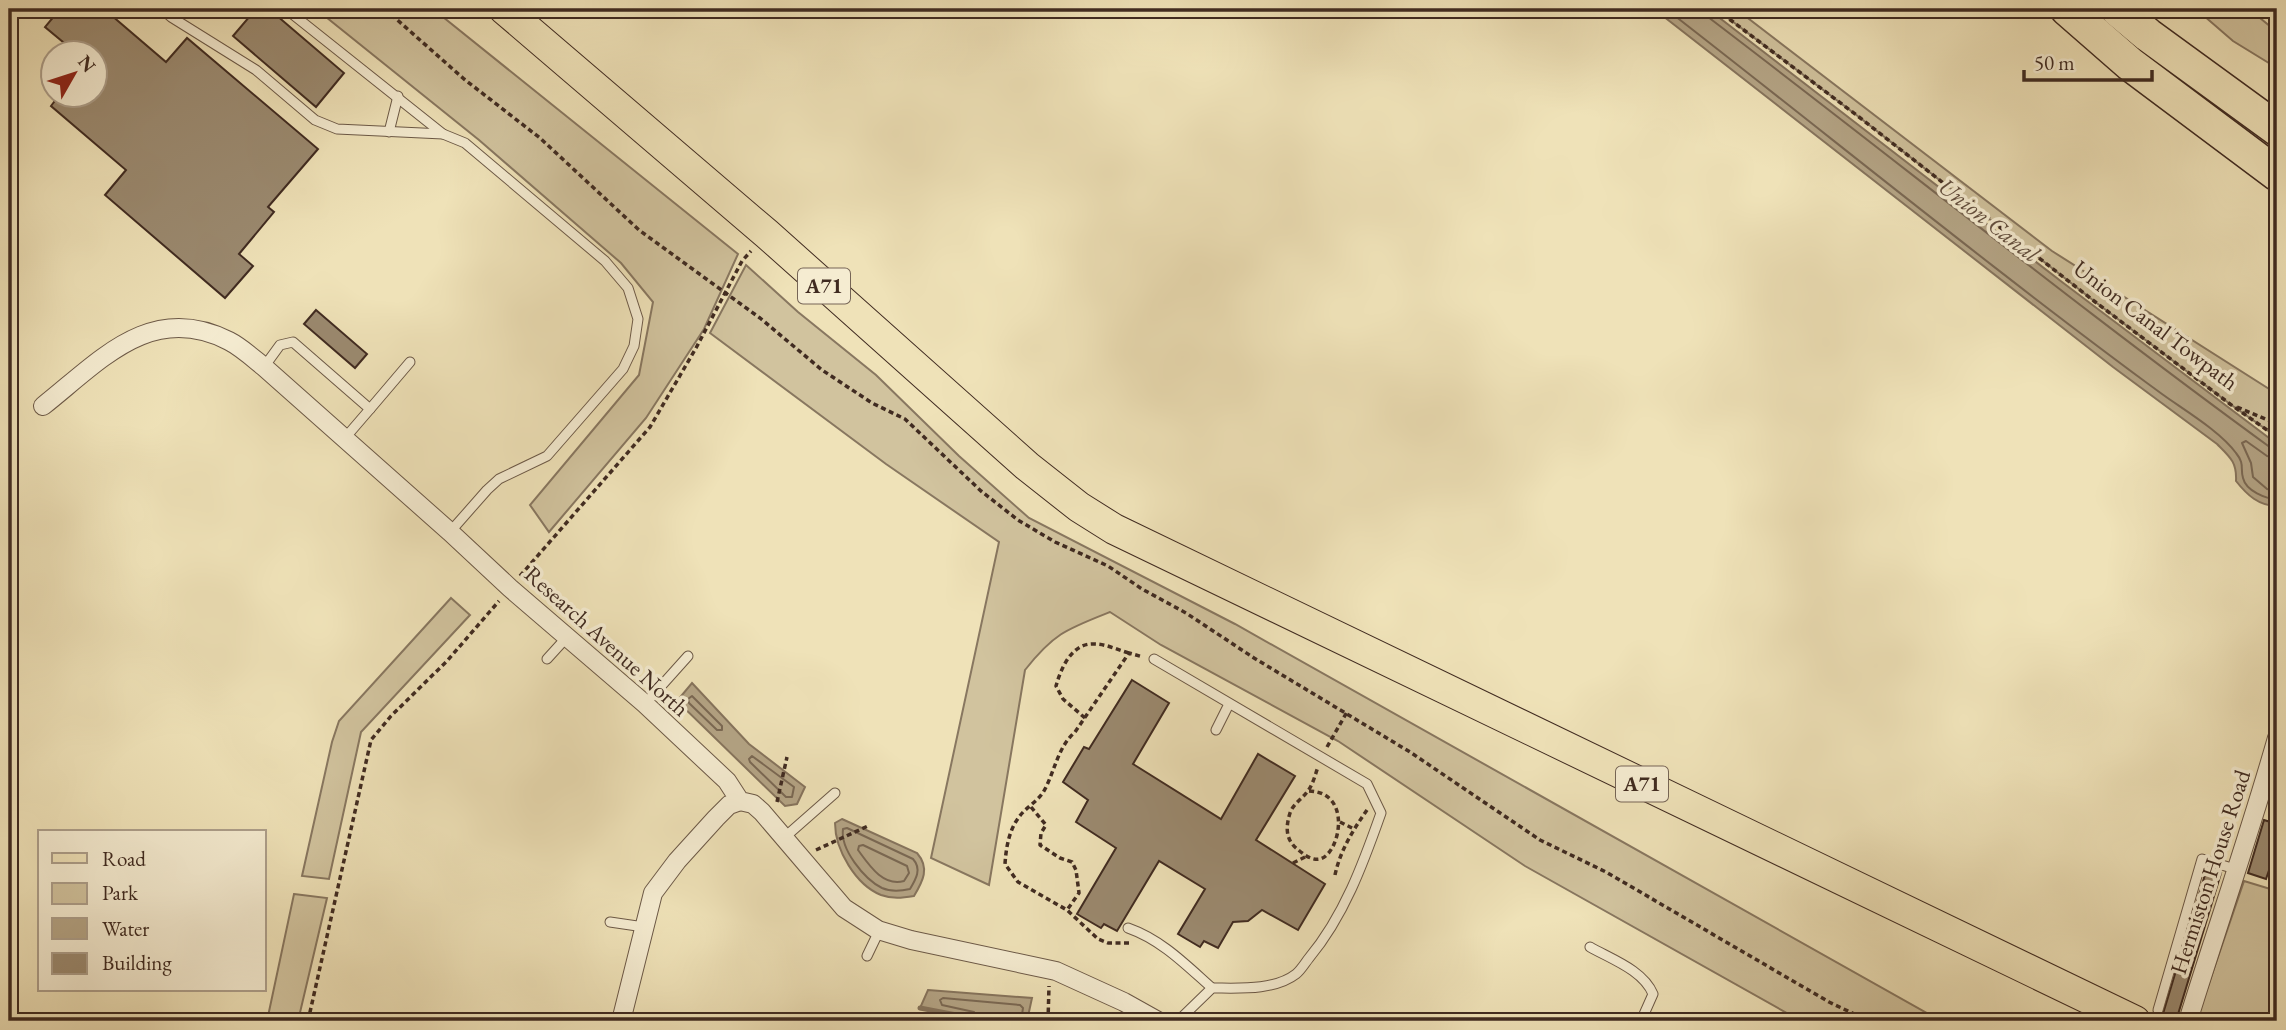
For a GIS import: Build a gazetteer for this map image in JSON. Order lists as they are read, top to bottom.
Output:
{
  "streets": {
    "main road": ["A71"],
    "street": ["Research Avenue North", "Hermiston House Road"],
    "path": ["Union Canal Towpath"]
  },
  "water": ["Union Canal"],
  "legend": [
    "Road",
    "Park",
    "Water",
    "Building"
  ],
  "scale_bar": "50 m",
  "north": "top right"
}
